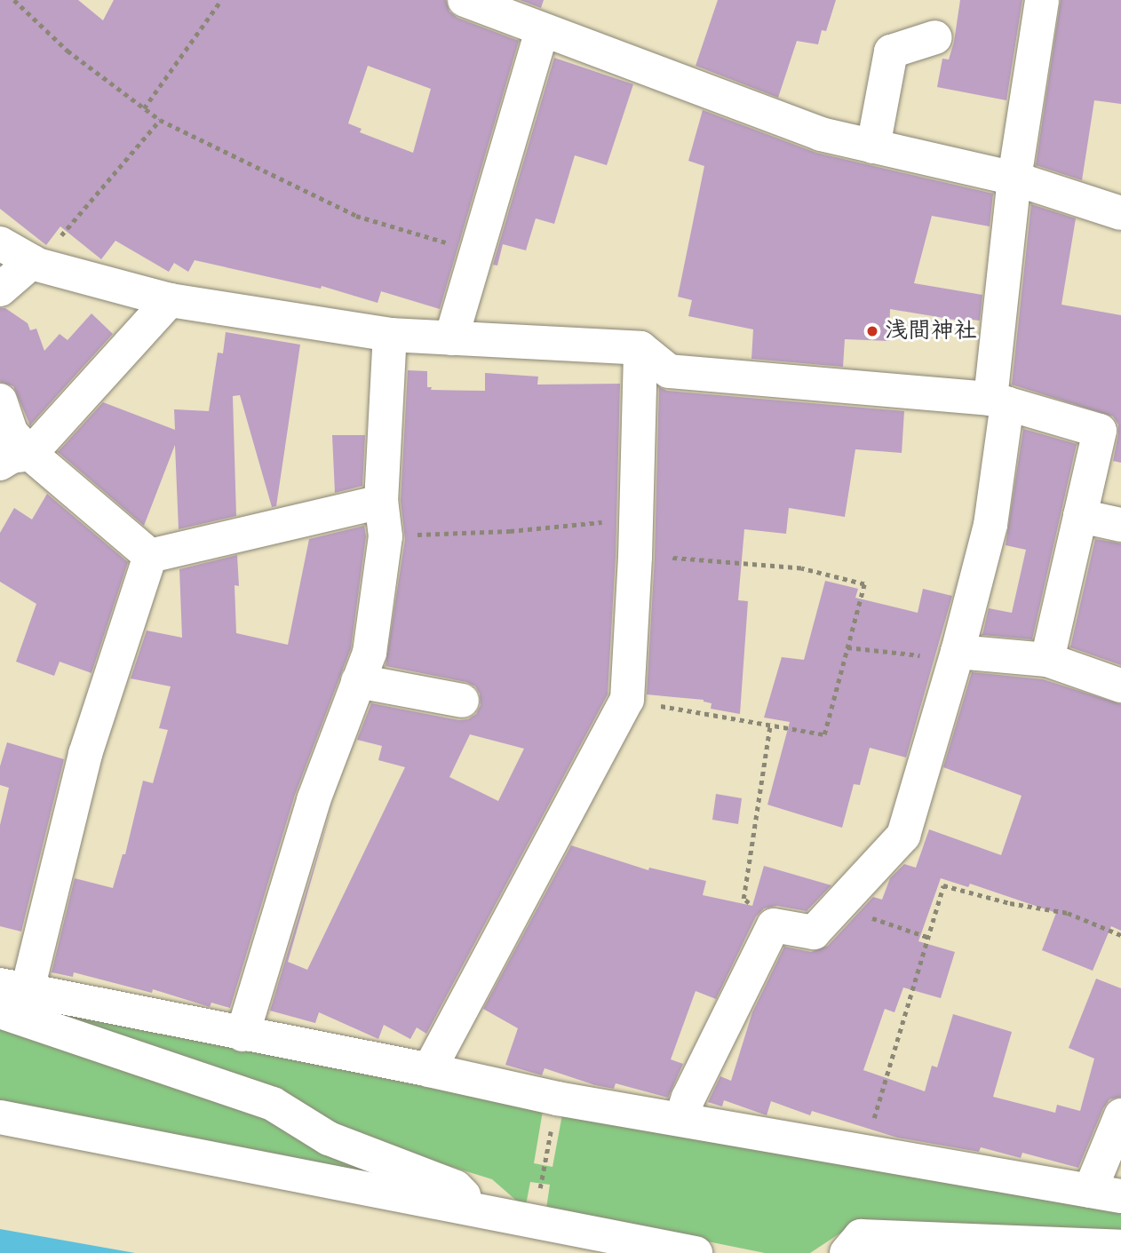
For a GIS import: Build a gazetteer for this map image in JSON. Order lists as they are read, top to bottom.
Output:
{
  "places": ["浅間神社"]
}
